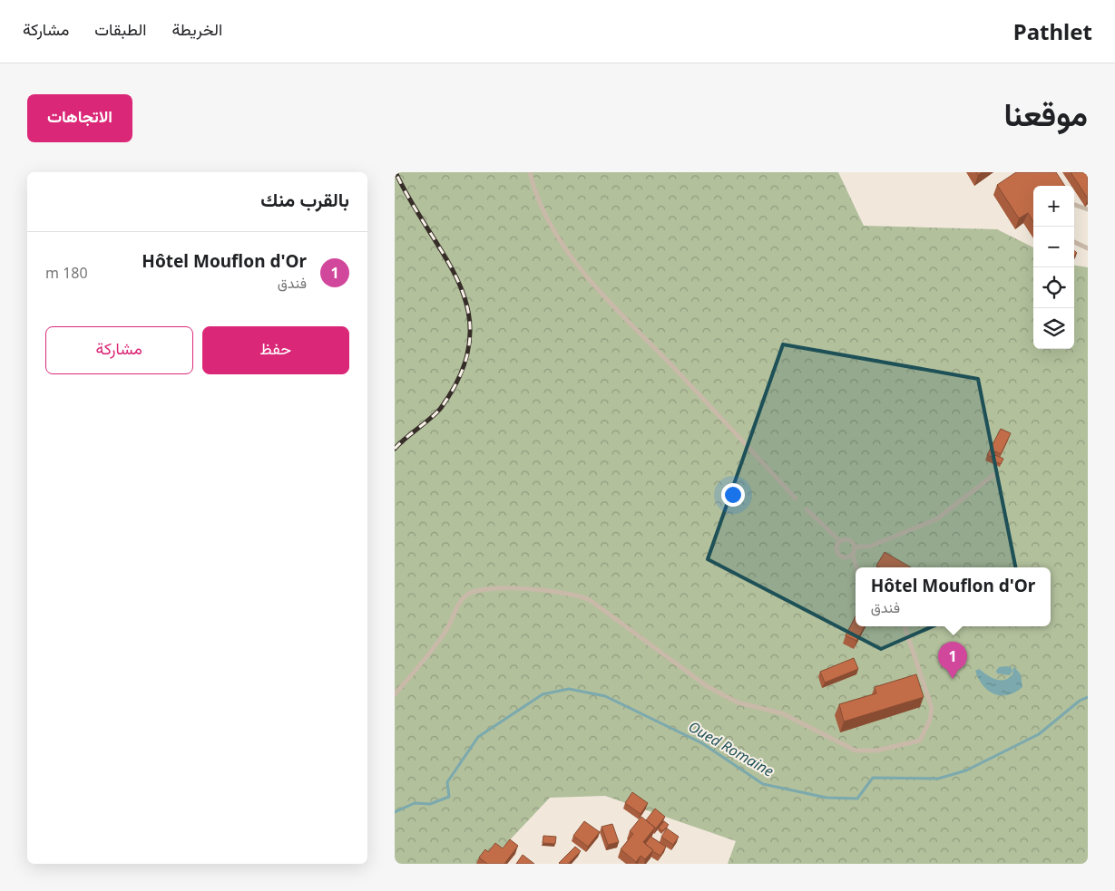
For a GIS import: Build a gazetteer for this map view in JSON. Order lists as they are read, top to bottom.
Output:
{
  "water": ["Oued Romaine"],
  "page": {
    "header": "Pathlet",
    "nav": ["الخريطة", "الطبقات", "مشاركة"],
    "title": "موقعنا",
    "buttons": [
      "الاتجاهات",
      ["حفظ", "مشاركة"]
    ],
    "heading": "بالقرب منك",
    "map_buttons": ["+", "−"],
    "list": [
      {
        "mark": "1",
        "name": "Hôtel Mouflon d'Or",
        "note": "فندق",
        "value": "180 m"
      }
    ],
    "popup": ["Hôtel Mouflon d'Or", "فندق"],
    "pins": "1"
  }
}
